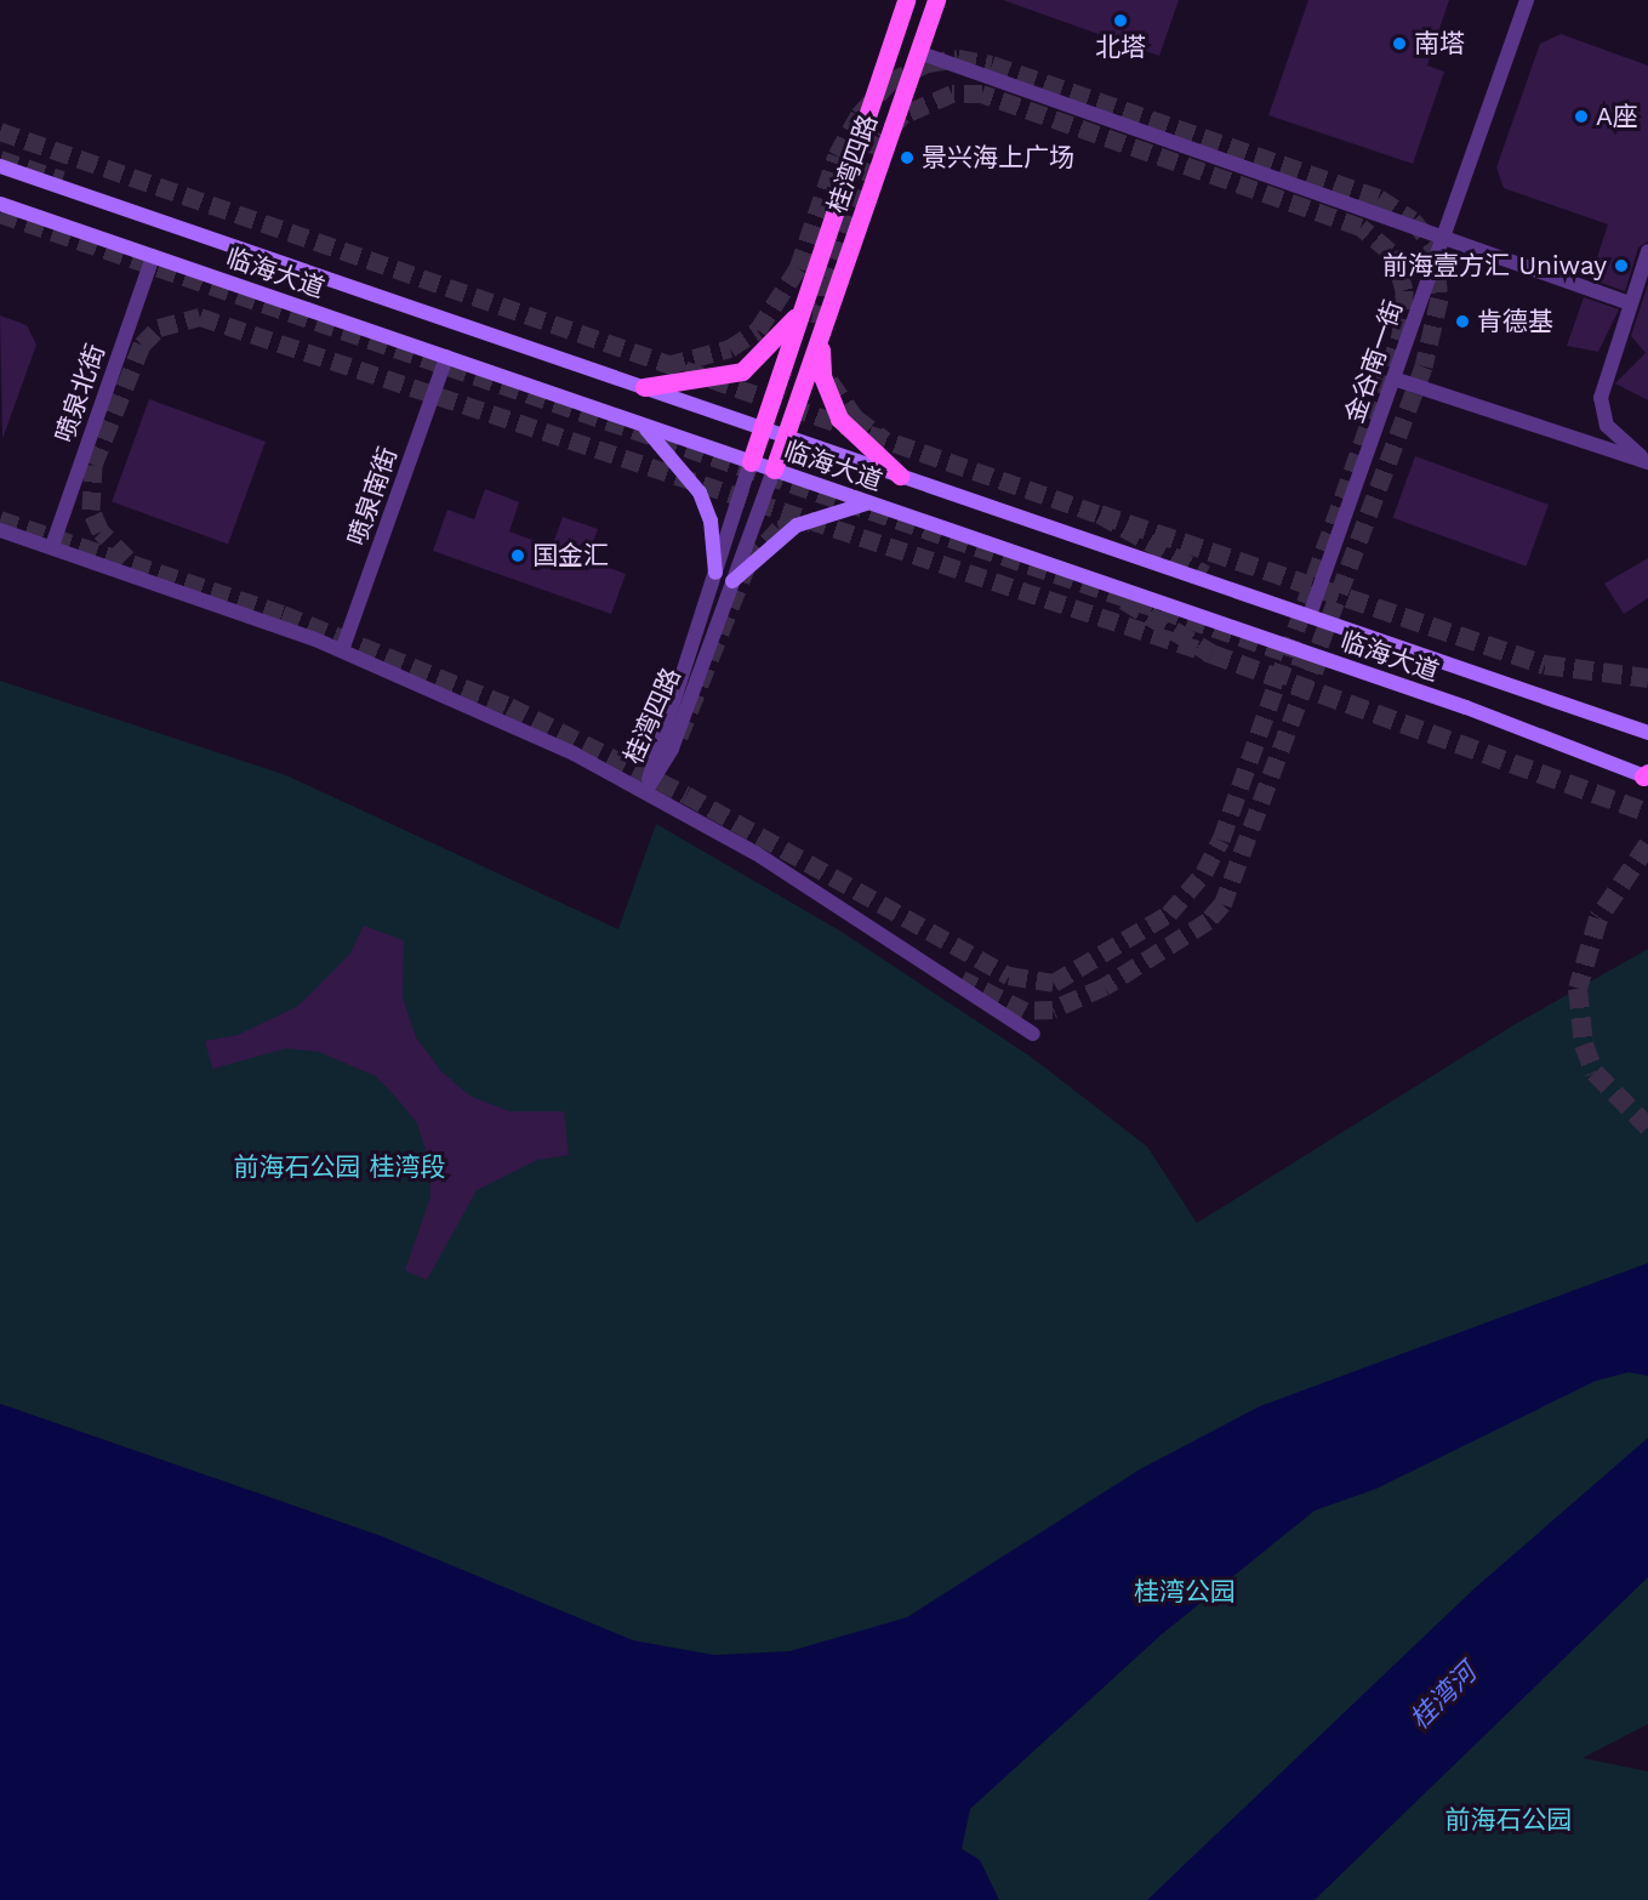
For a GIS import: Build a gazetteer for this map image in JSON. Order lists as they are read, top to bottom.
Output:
{
  "streets": {
    "main road": ["桂湾四路", "临海大道"],
    "street": ["金谷南一街", "喷泉北街", "喷泉南街"]
  },
  "crossings": [
    ["桂湾四路", "临海大道"],
    ["临海大道", "金谷南一街"],
    ["临海大道", "喷泉北街"],
    ["临海大道", "喷泉南街"]
  ],
  "water": ["桂湾河"],
  "parks": ["前海石公园 桂湾段", "桂湾公园", "前海石公园"],
  "places": [
    "北塔",
    "南塔",
    "A座",
    "景兴海上广场",
    "前海壹方汇 Uniway",
    "肯德基",
    "国金汇"
  ]
}
